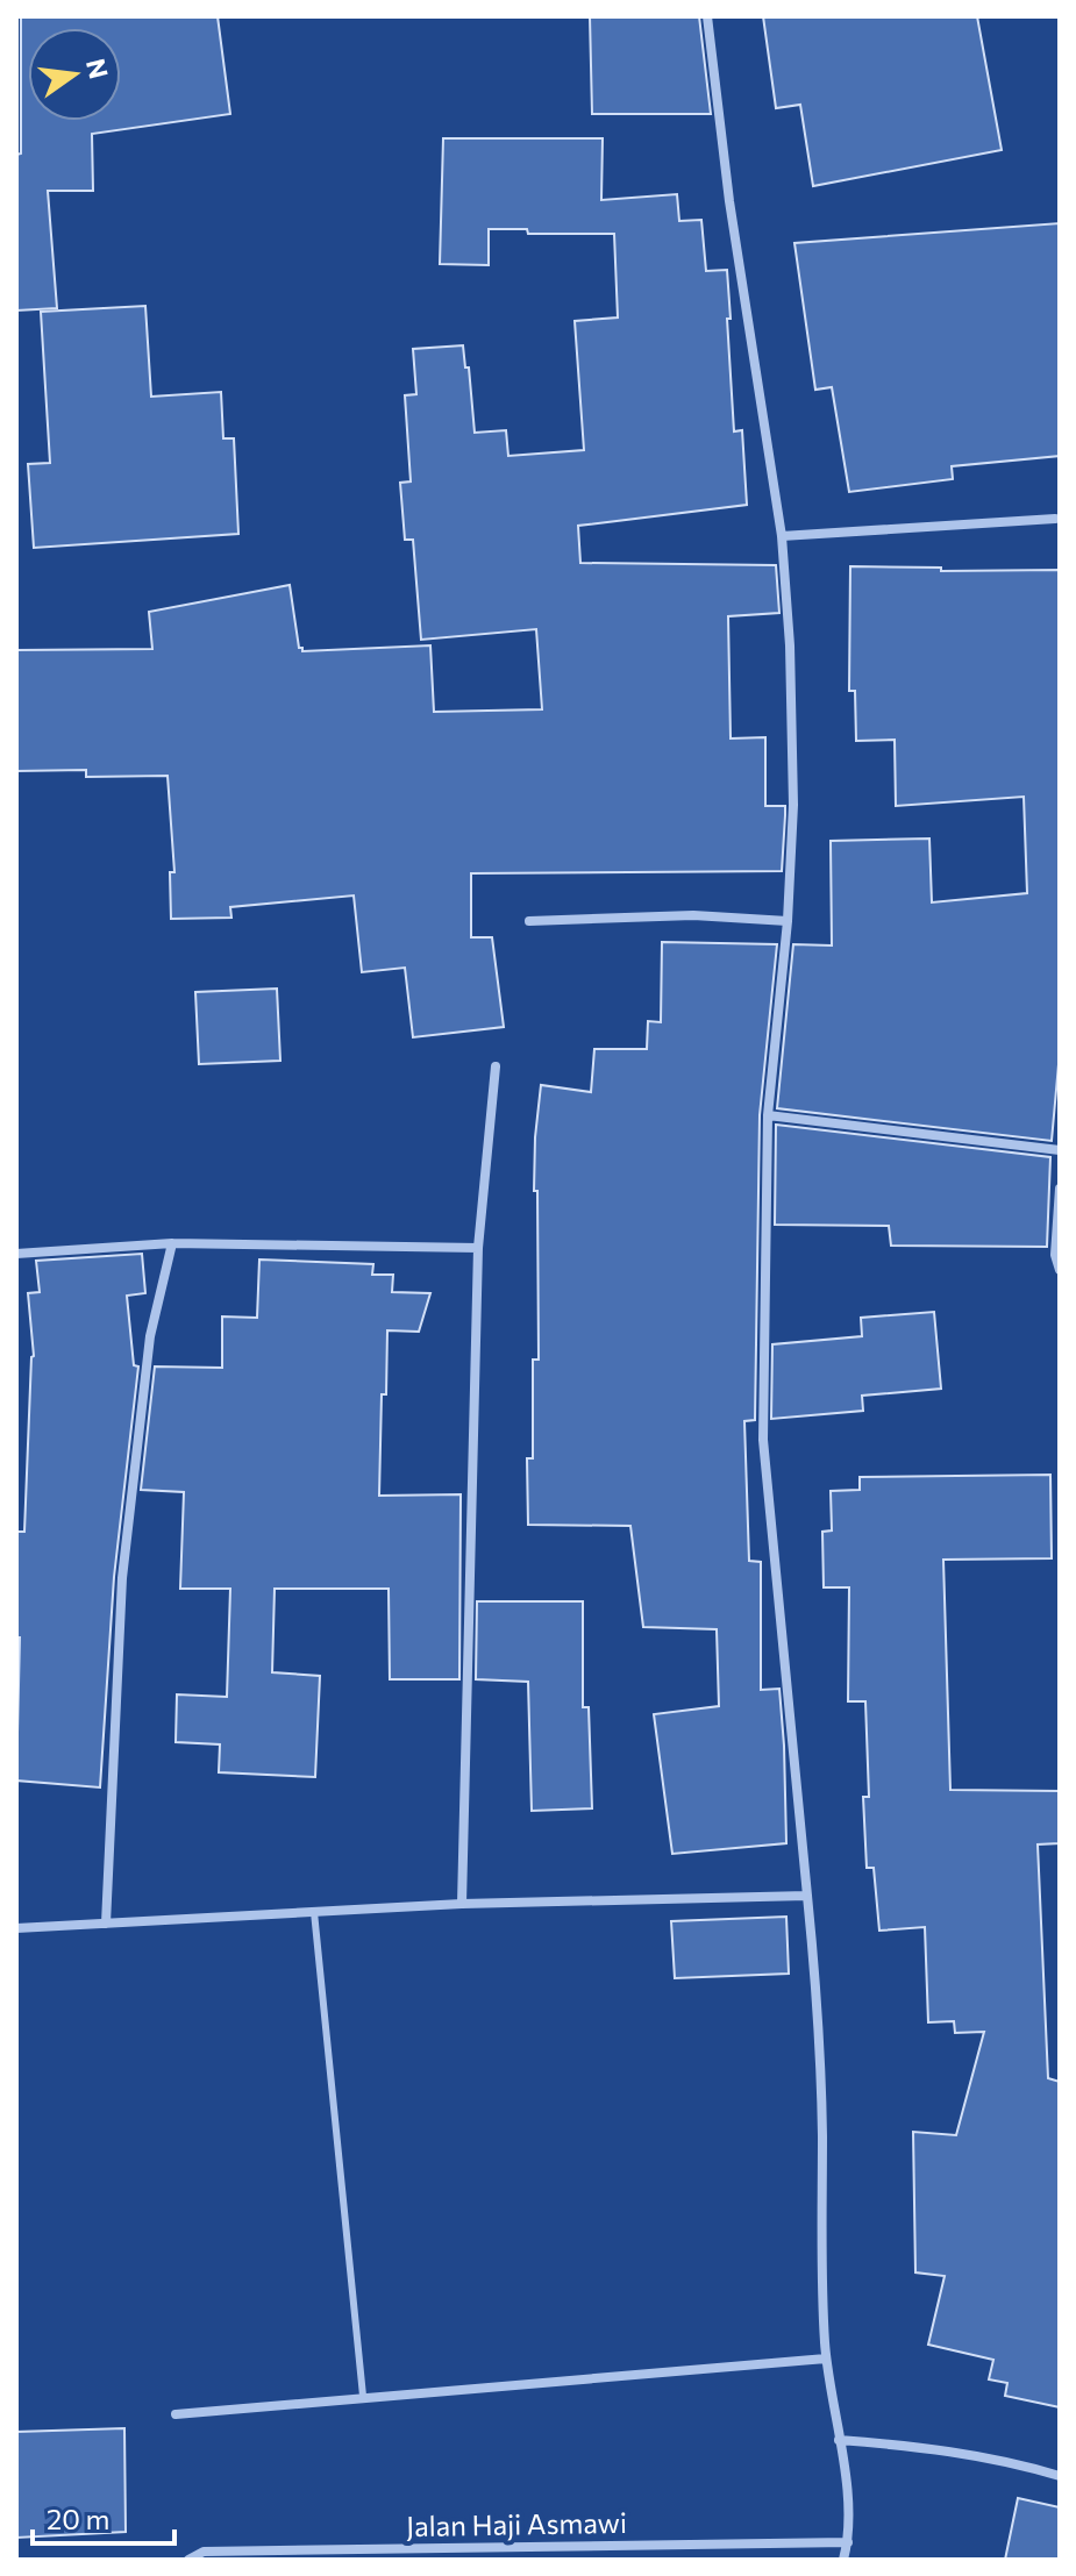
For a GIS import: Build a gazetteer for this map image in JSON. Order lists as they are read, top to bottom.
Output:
{
  "streets": {
    "street": ["Jalan Haji Asmawi"]
  },
  "scale_bar": "20 m",
  "north": "right"
}
